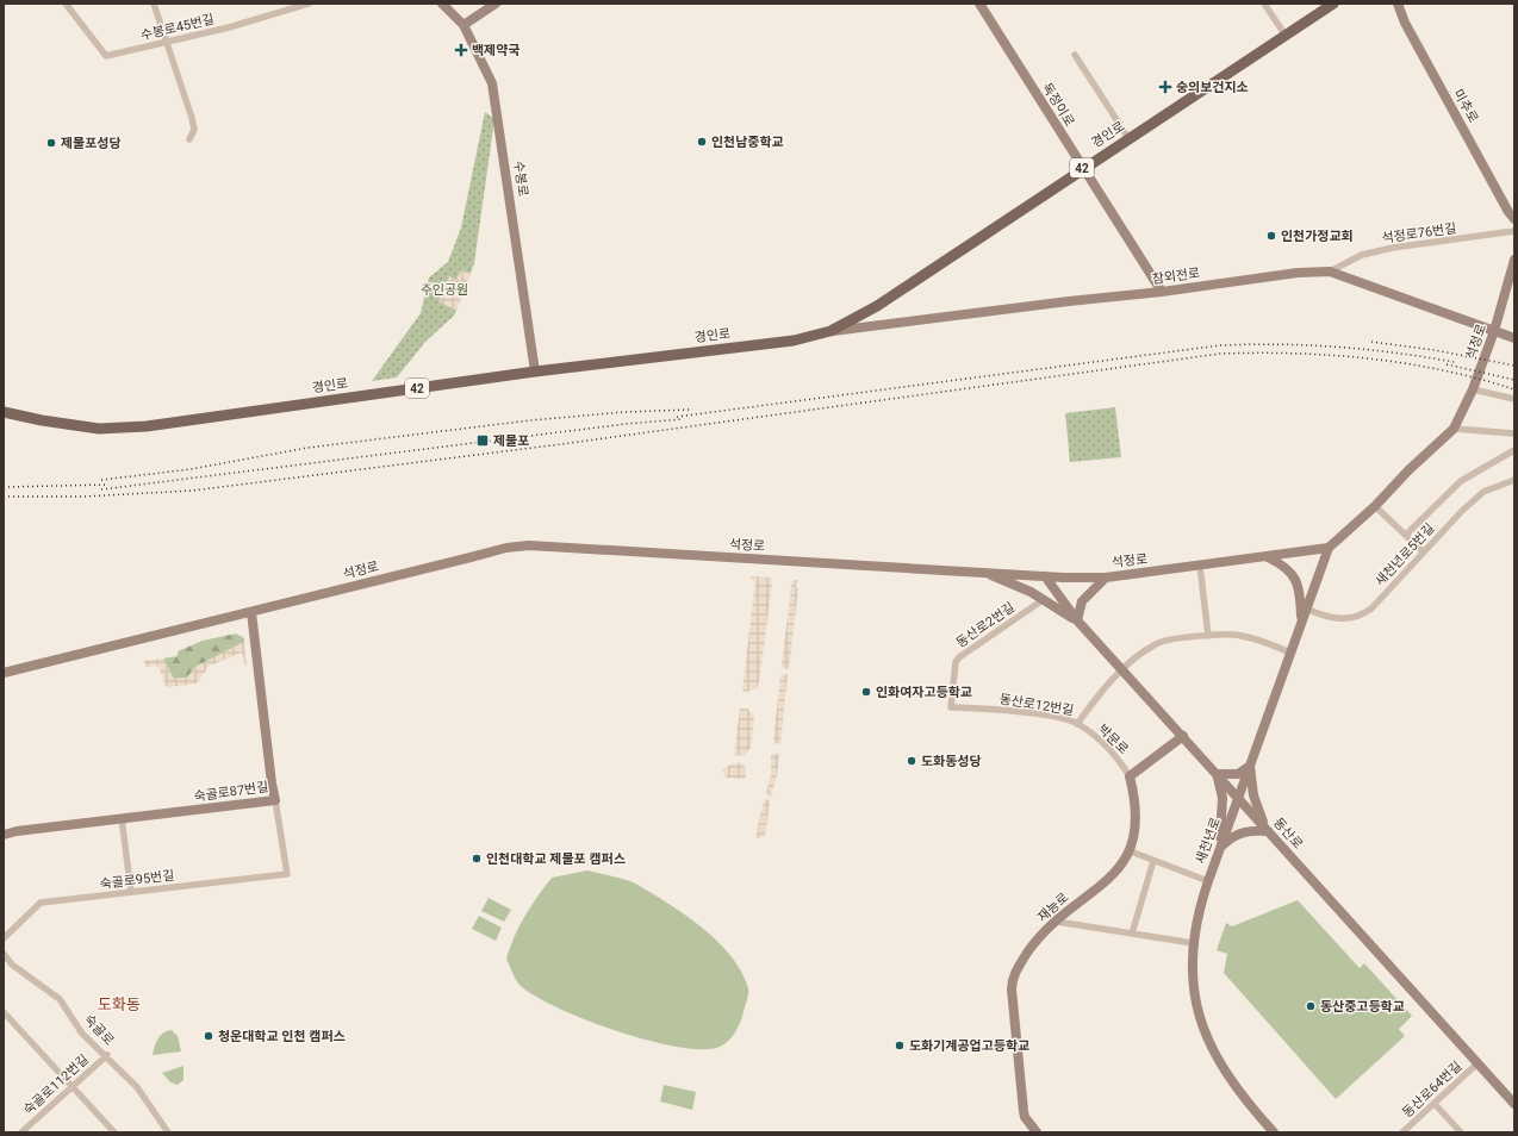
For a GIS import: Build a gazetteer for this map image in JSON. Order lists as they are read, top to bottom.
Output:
{
  "streets": {
    "main road": [
      "독정이로",
      "미추로",
      "경인로",
      "42",
      "수봉로",
      "참외전로",
      "석정로",
      "숙골로87번길",
      "동산로",
      "새천년로",
      "재능로"
    ],
    "street": [
      "수봉로45번길",
      "석정로76번길",
      "새천년로5번길",
      "동산로2번길",
      "동산로12번길",
      "박문로",
      "숙골로95번길",
      "숙골로",
      "숙골로112번길",
      "동산로64번길"
    ]
  },
  "crossings": [
    ["독정이로", "경인로"],
    ["독정이로", "참외전로"],
    ["경인로", "수봉로"],
    ["경인로", "참외전로"],
    ["석정로76번길", "참외전로"],
    ["참외전로", "석정로"],
    ["석정로", "숙골로87번길"],
    ["석정로", "동산로"],
    ["석정로", "새천년로"],
    ["새천년로5번길", "새천년로"],
    ["동산로2번길", "동산로12번길"],
    ["동산로12번길", "박문로"],
    ["동산로12번길", "동산로"],
    ["동산로12번길", "새천년로"],
    ["박문로", "재능로"],
    ["숙골로87번길", "숙골로95번길"],
    ["동산로", "새천년로"],
    ["동산로", "동산로64번길"],
    ["숙골로", "숙골로112번길"]
  ],
  "districts": ["도화동"],
  "parks": ["주인공원"],
  "places": {
    "health": ["백제약국", "숭의보건지소"],
    "other": [
      "인천남중학교",
      "제물포성당",
      "인천가정교회",
      "인화여자고등학교",
      "도화동성당",
      "인천대학교 제물포 캠퍼스",
      "동산중고등학교",
      "청운대학교 인천 캠퍼스",
      "도화기계공업고등학교"
    ],
    "transit": ["제물포"]
  }
}
